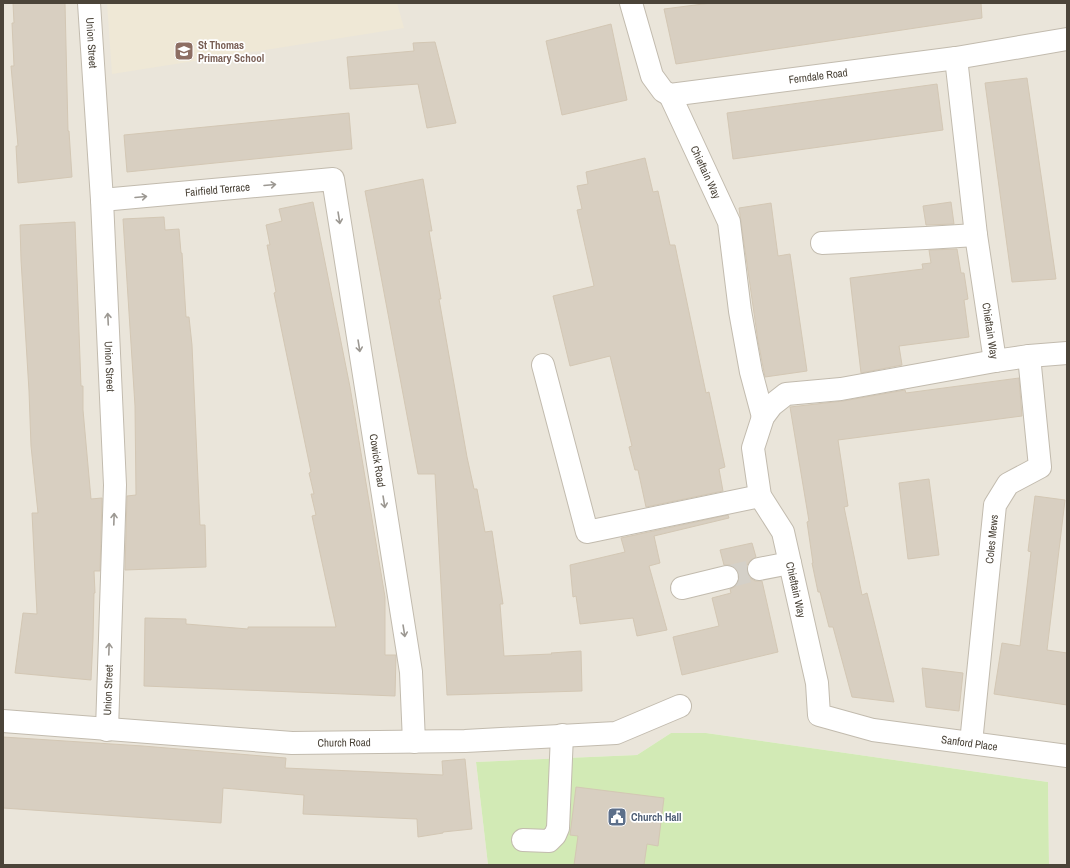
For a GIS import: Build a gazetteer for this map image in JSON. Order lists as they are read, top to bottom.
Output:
{
  "streets": {
    "street": [
      "Union Street",
      "Ferndale Road",
      "Chieftain Way",
      "Fairfield Terrace",
      "Cowick Road",
      "Coles Mews",
      "Church Road",
      "Sanford Place"
    ]
  },
  "crossings": [
    ["Union Street", "Fairfield Terrace"],
    ["Union Street", "Church Road"],
    ["Ferndale Road", "Chieftain Way"],
    ["Chieftain Way", "Sanford Place"],
    ["Fairfield Terrace", "Cowick Road"],
    ["Cowick Road", "Church Road"],
    ["Coles Mews", "Sanford Place"]
  ],
  "one_way": ["Union Street", "Fairfield Terrace", "Cowick Road"],
  "places": {
    "school or university": ["St Thomas Primary School"],
    "public building": ["Church Hall"]
  }
}
